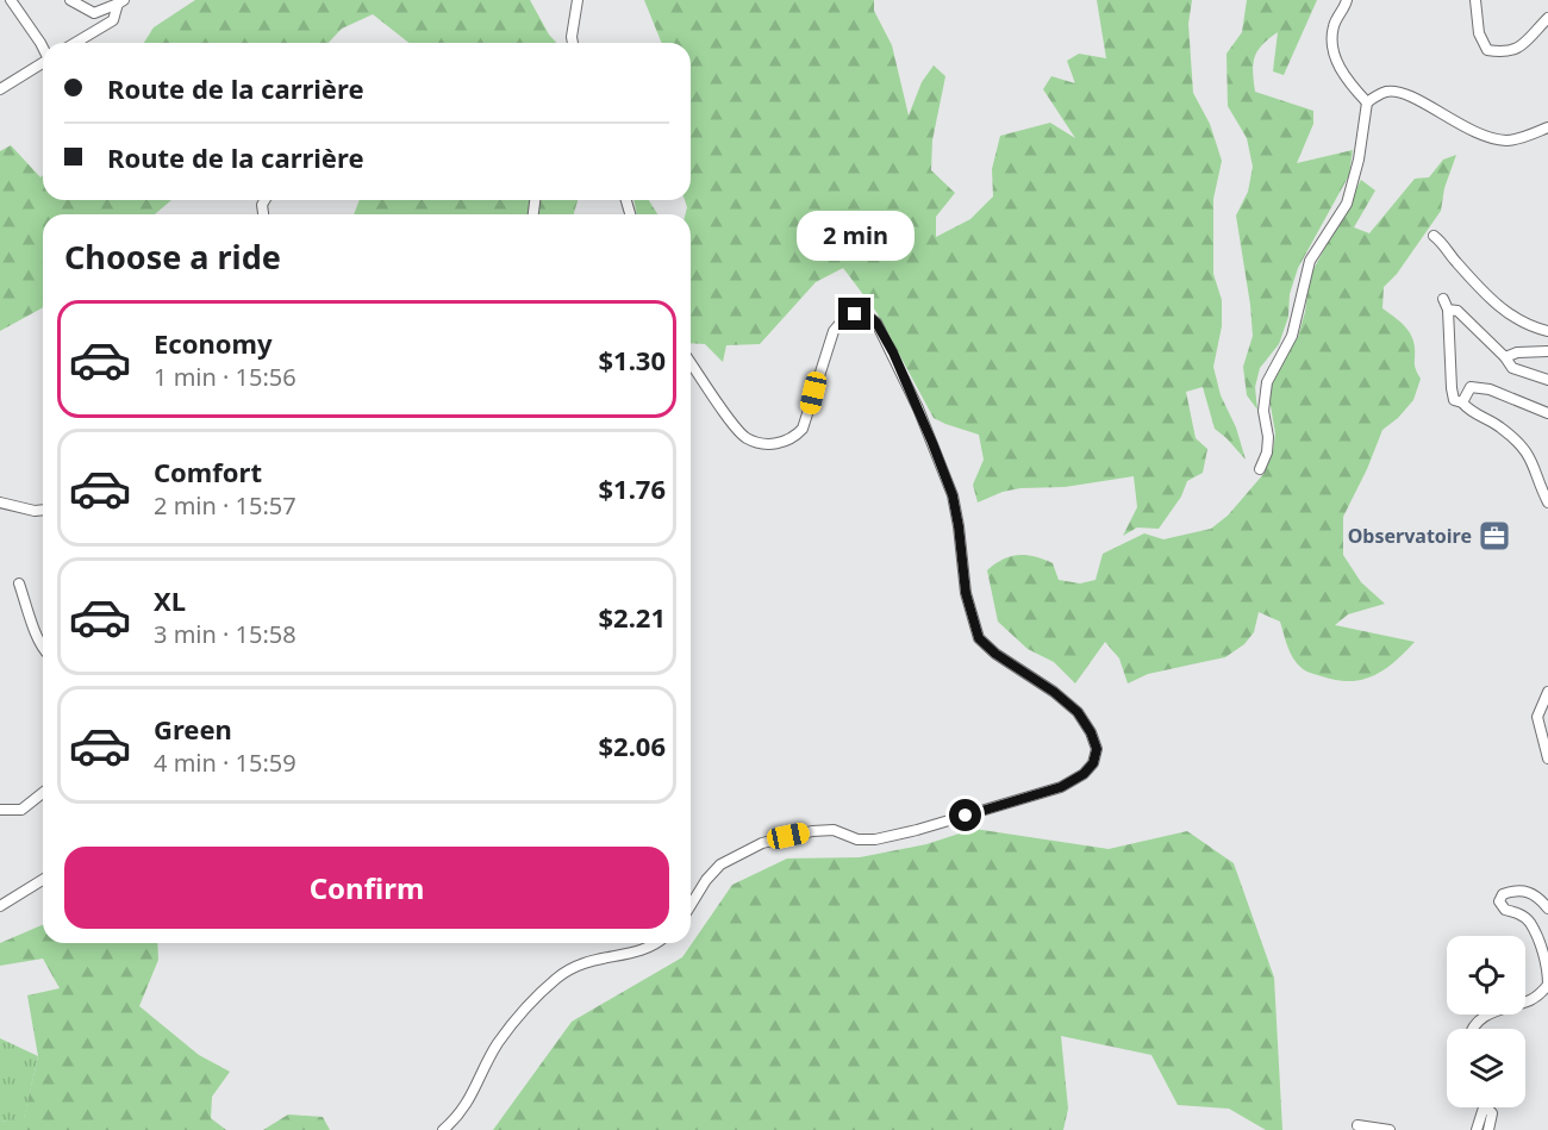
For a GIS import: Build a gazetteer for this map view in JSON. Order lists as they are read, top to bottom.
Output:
{
  "places": {
    "office": ["Observatoire"]
  },
  "page": {
    "banner": ["Route de la carrière", "Route de la carrière"],
    "bubble": "2 min",
    "heading": "Choose a ride",
    "list": [
      {
        "name": "Economy",
        "note": "1 min · 15:56",
        "value": "$1.30"
      },
      {
        "name": "Comfort",
        "note": "2 min · 15:57",
        "value": "$1.76"
      },
      {
        "name": "XL",
        "note": "3 min · 15:58",
        "value": "$2.21"
      },
      {
        "name": "Green",
        "note": "4 min · 15:59",
        "value": "$2.06"
      }
    ],
    "buttons": "Confirm"
  }
}
